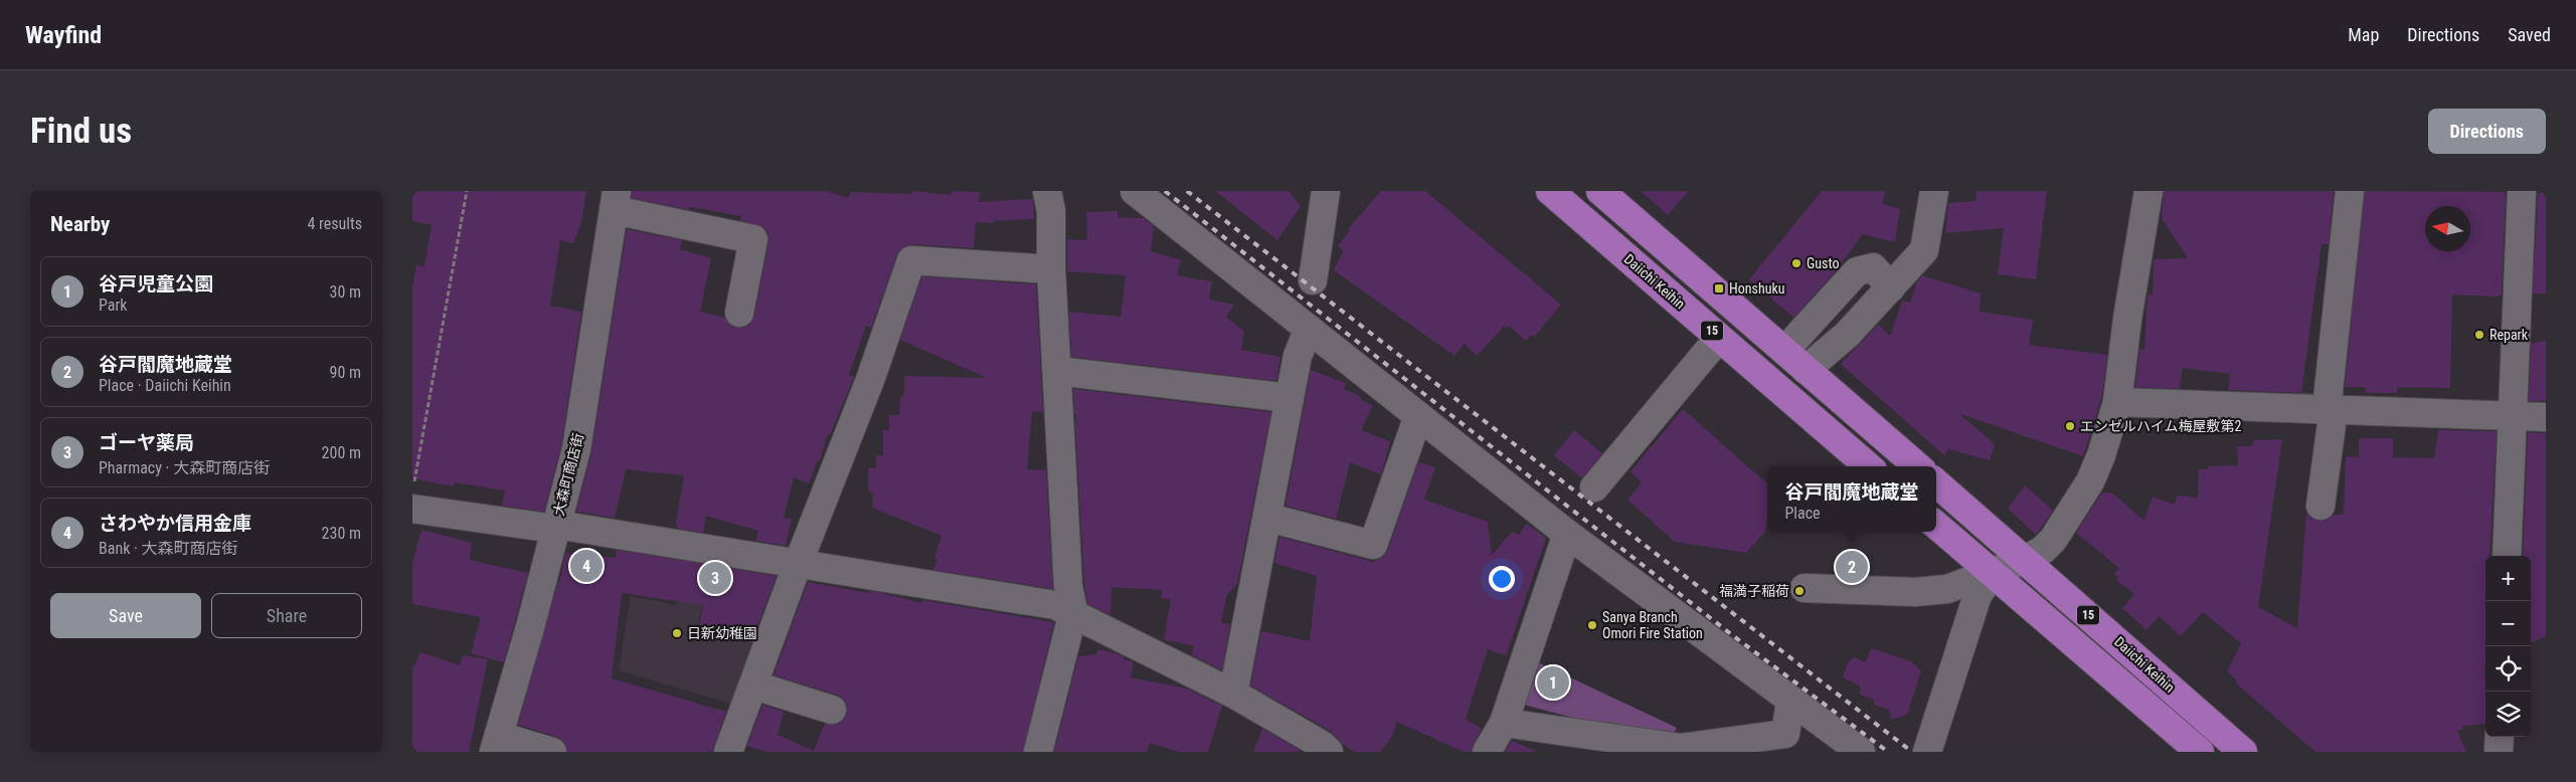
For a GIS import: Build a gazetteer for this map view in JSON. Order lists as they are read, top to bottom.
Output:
{
  "streets": {
    "highway": ["Daiichi Keihin", "15"],
    "street": ["大森町商店街"]
  },
  "places": {
    "other": [
      "Gusto",
      "Repark",
      "エンゼルハイム梅屋敷第2",
      "福満子稲荷",
      "Sanya Branch Omori Fire Station",
      "日新幼稚園"
    ],
    "transit": ["Honshuku"]
  },
  "north": "left",
  "page": {
    "header": "Wayfind",
    "nav": ["Map", "Directions", "Saved"],
    "buttons": [
      "Directions",
      ["Save", "Share"]
    ],
    "title": "Find us",
    "heading": ["Nearby", "4 results"],
    "list": [
      {
        "mark": "1",
        "name": "谷戸児童公園",
        "note": "Park",
        "value": "30 m"
      },
      {
        "mark": "2",
        "name": "谷戸閻魔地蔵堂",
        "note": "Place · Daiichi Keihin",
        "value": "90 m"
      },
      {
        "mark": "3",
        "name": "ゴーヤ薬局",
        "note": "Pharmacy · 大森町商店街",
        "value": "200 m"
      },
      {
        "mark": "4",
        "name": "さわやか信用金庫",
        "note": "Bank · 大森町商店街",
        "value": "230 m"
      }
    ],
    "popup": ["谷戸閻魔地蔵堂", "Place"],
    "pins": [
      "4",
      "2",
      "3",
      "1"
    ],
    "map_buttons": ["+", "−"]
  }
}
